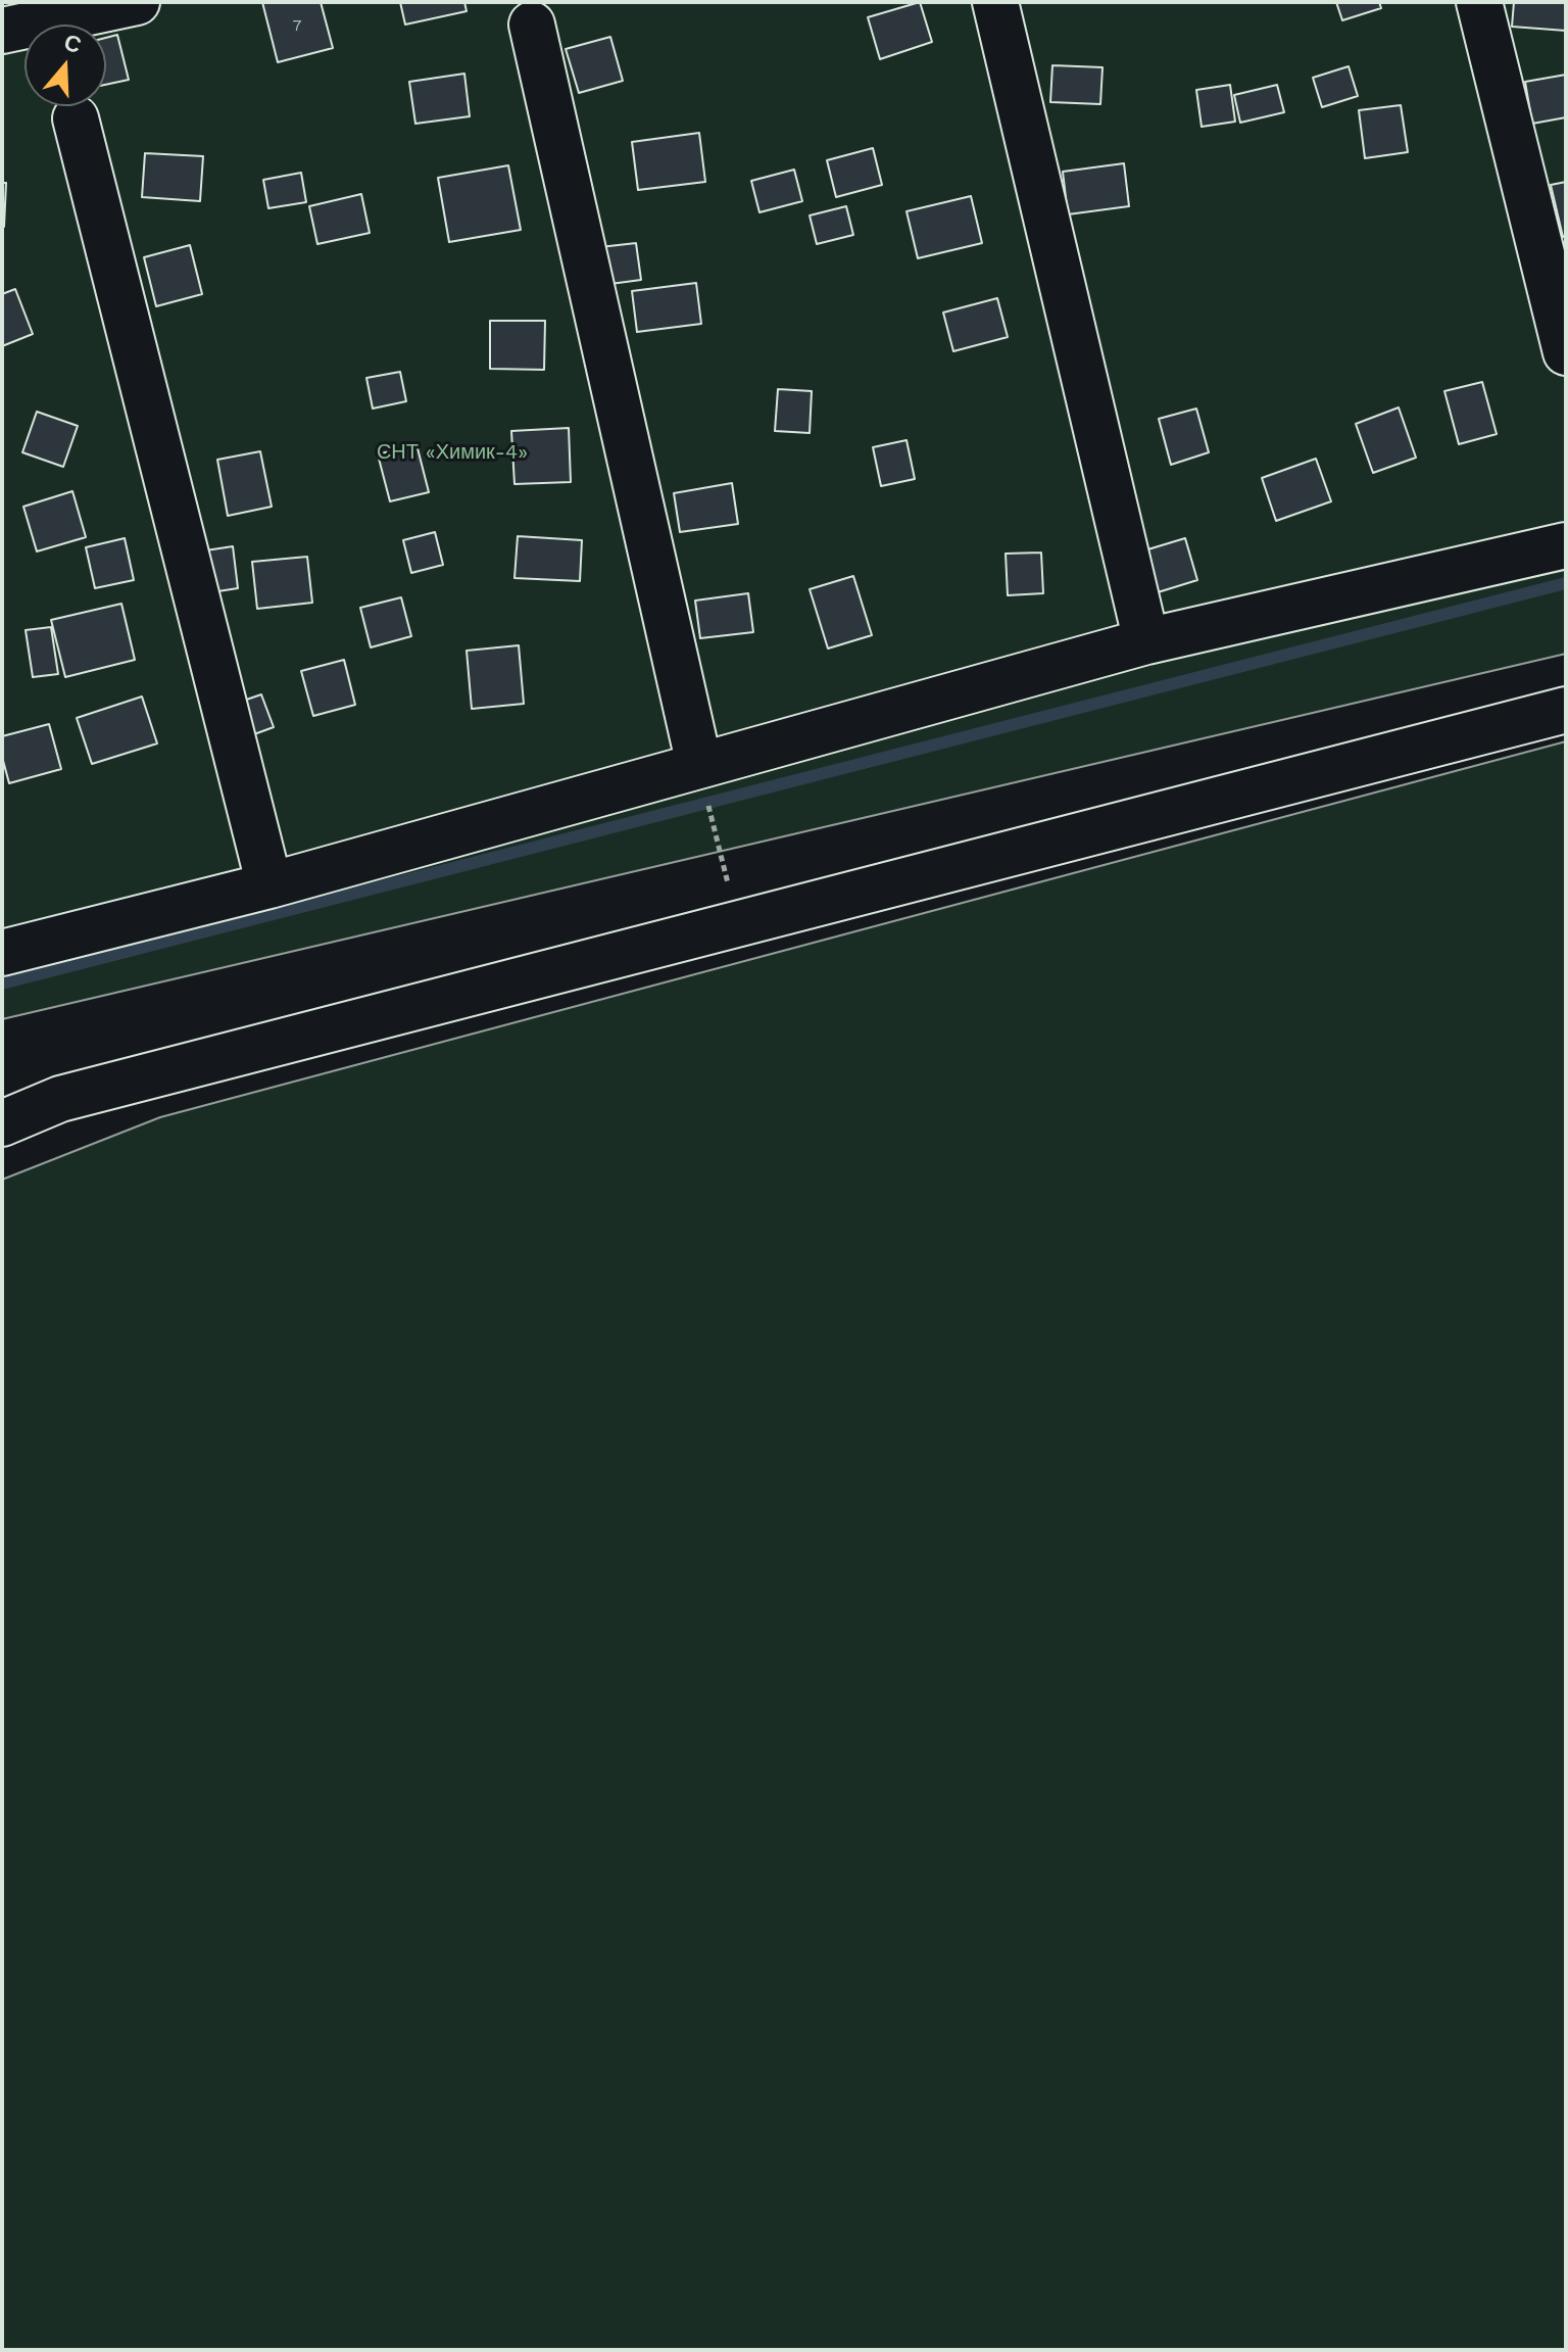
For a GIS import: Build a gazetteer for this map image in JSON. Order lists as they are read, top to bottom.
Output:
{
  "parks": ["СНТ «Химик-4»"],
  "house_numbers": ["7"],
  "north": "top"
}
